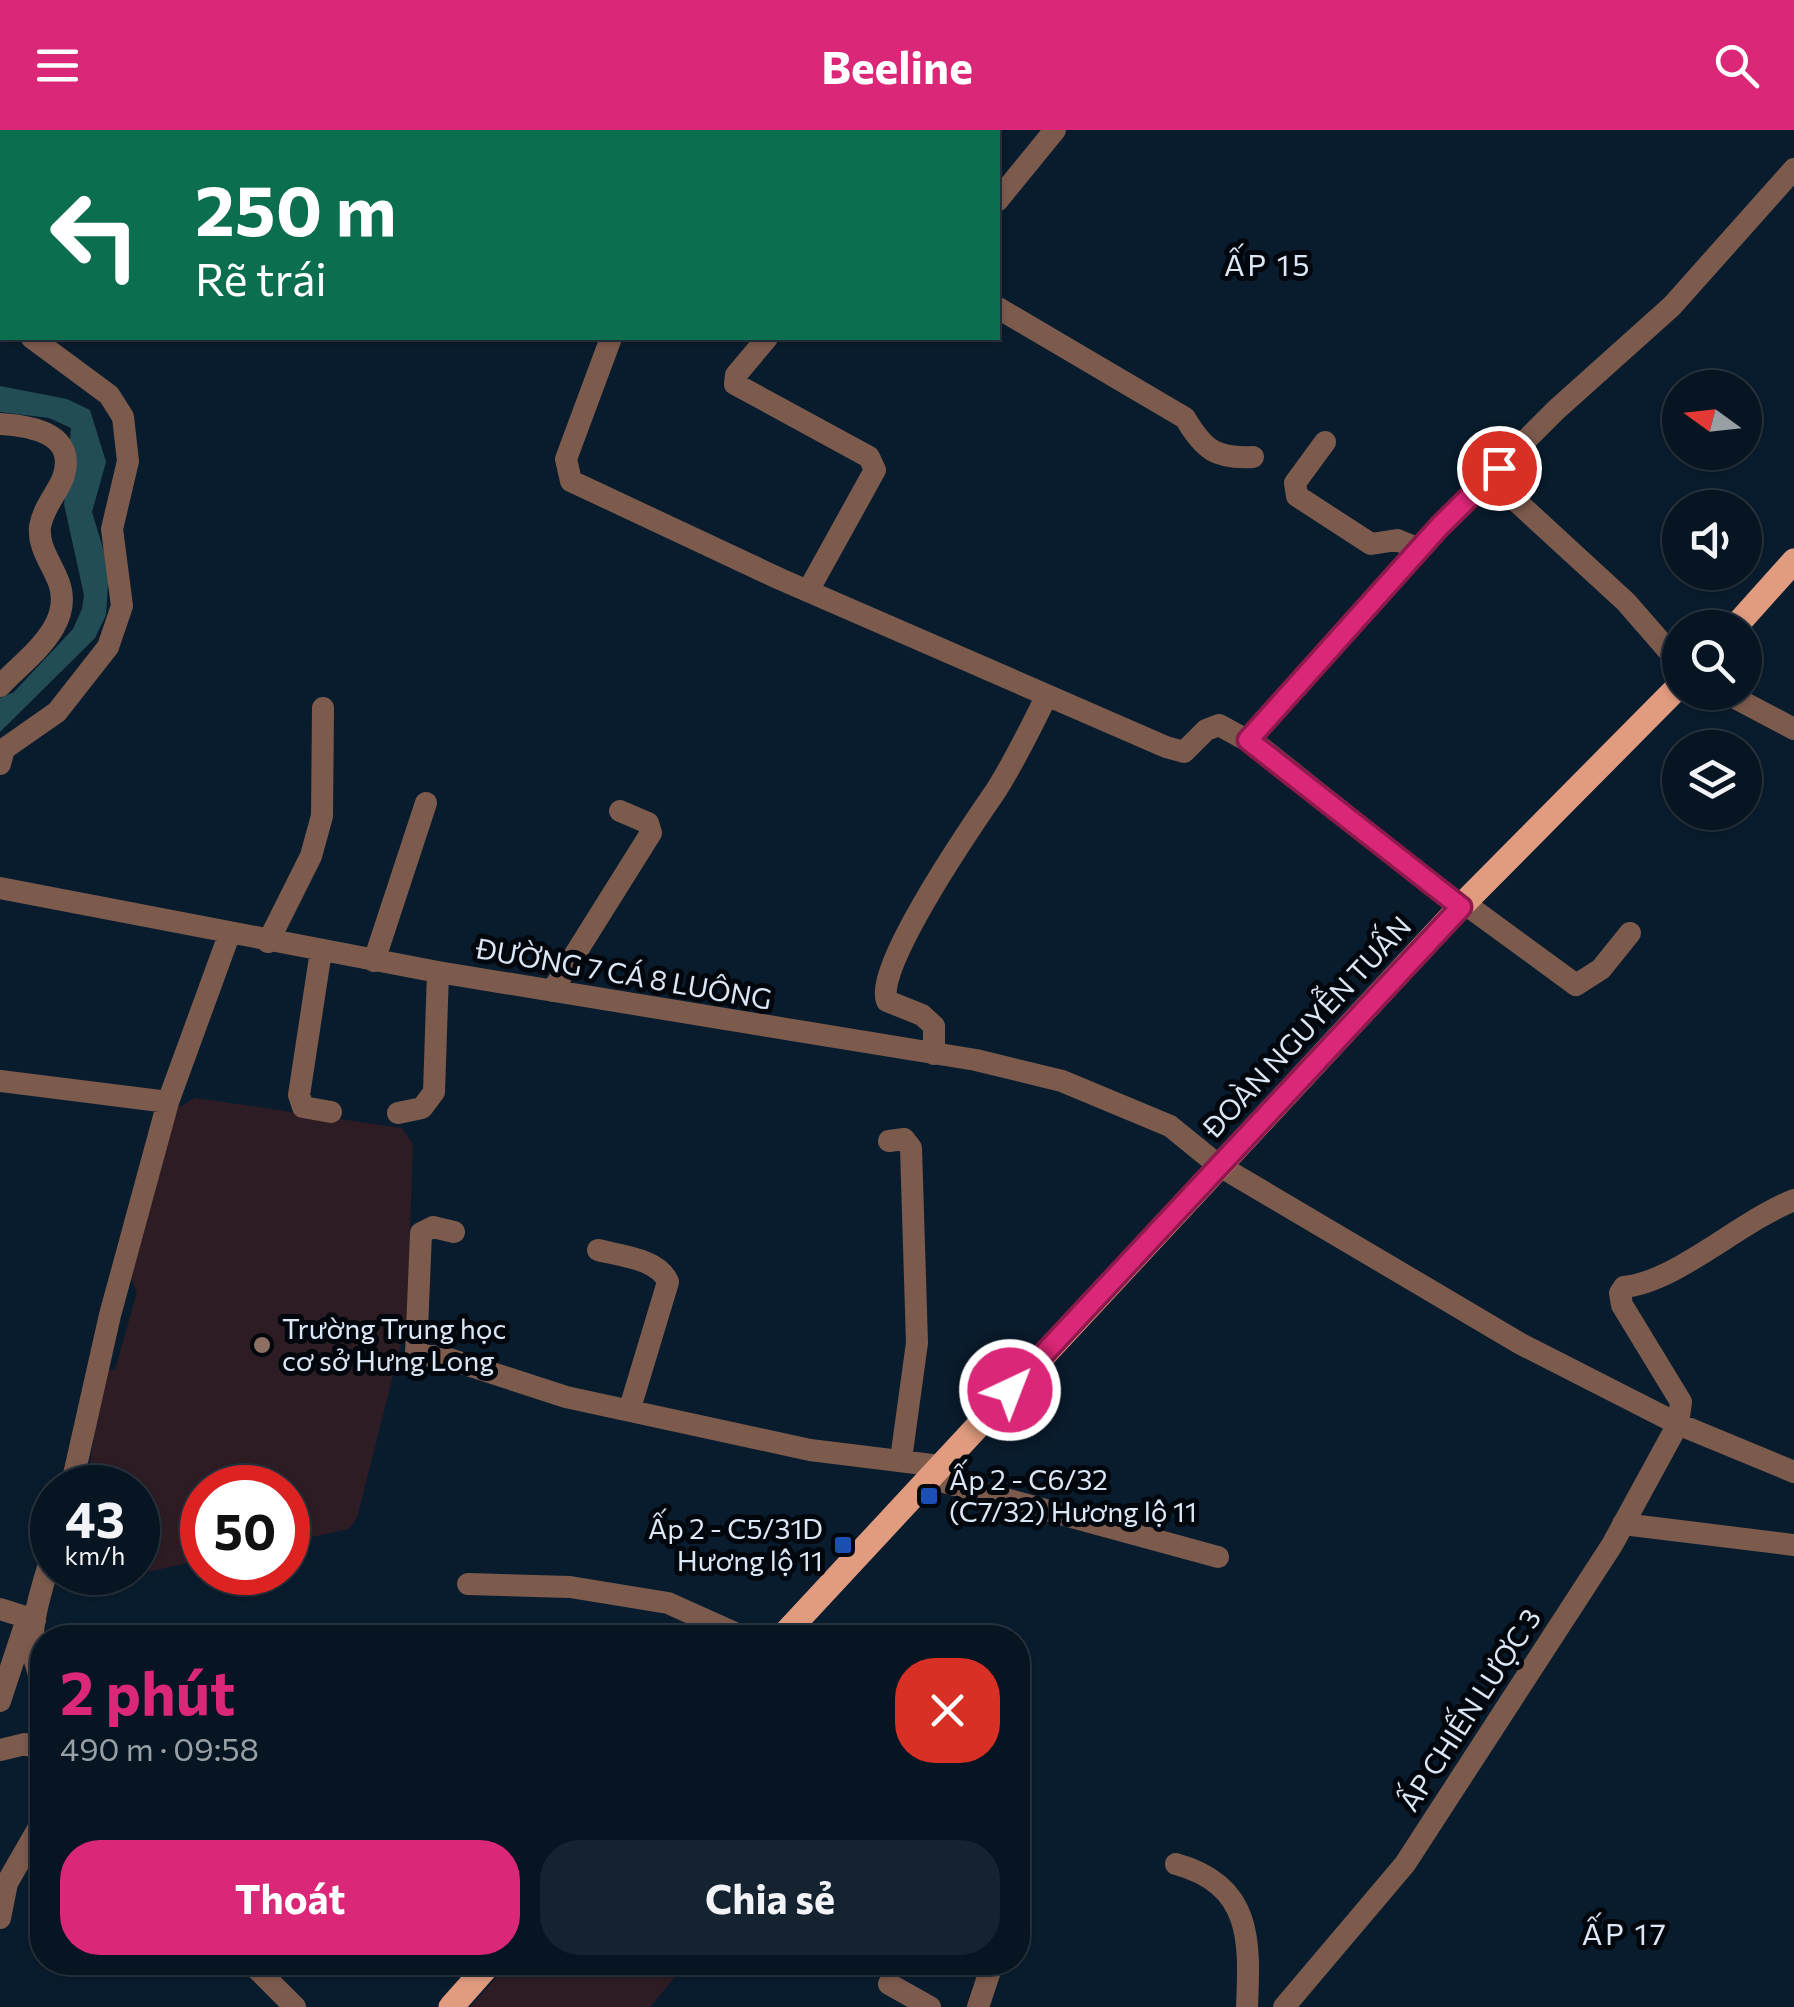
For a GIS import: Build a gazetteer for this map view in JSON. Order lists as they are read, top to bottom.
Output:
{
  "streets": {
    "main road": ["ĐOÀN NGUYỄN TUẤN"],
    "street": ["ĐƯỜNG 7 CÁ 8 LUÔNG", "ẤP CHIẾN LƯỢC 3"]
  },
  "crossings": [
    ["ĐƯỜNG 7 CÁ 8 LUÔNG", "ĐOÀN NGUYỄN TUẤN"],
    ["ĐƯỜNG 7 CÁ 8 LUÔNG", "ẤP CHIẾN LƯỢC 3"]
  ],
  "districts": ["ẤP 15", "ẤP 17"],
  "places": {
    "other": ["Trường Trung học cơ sở Hưng Long"],
    "transit": ["Ấp 2 - C6/32 (C7/32) Hương lộ 11", "Ấp 2 - C5/31D Hương lộ 11"]
  },
  "north": "left",
  "page": {
    "header": "Beeline",
    "turn": ["250 m", "Rẽ trái"],
    "speed": "43 km/h",
    "limit": "50",
    "heading": ["2 phút", "490 m · 09:58"],
    "buttons": ["Thoát", "Chia sẻ"]
  }
}
